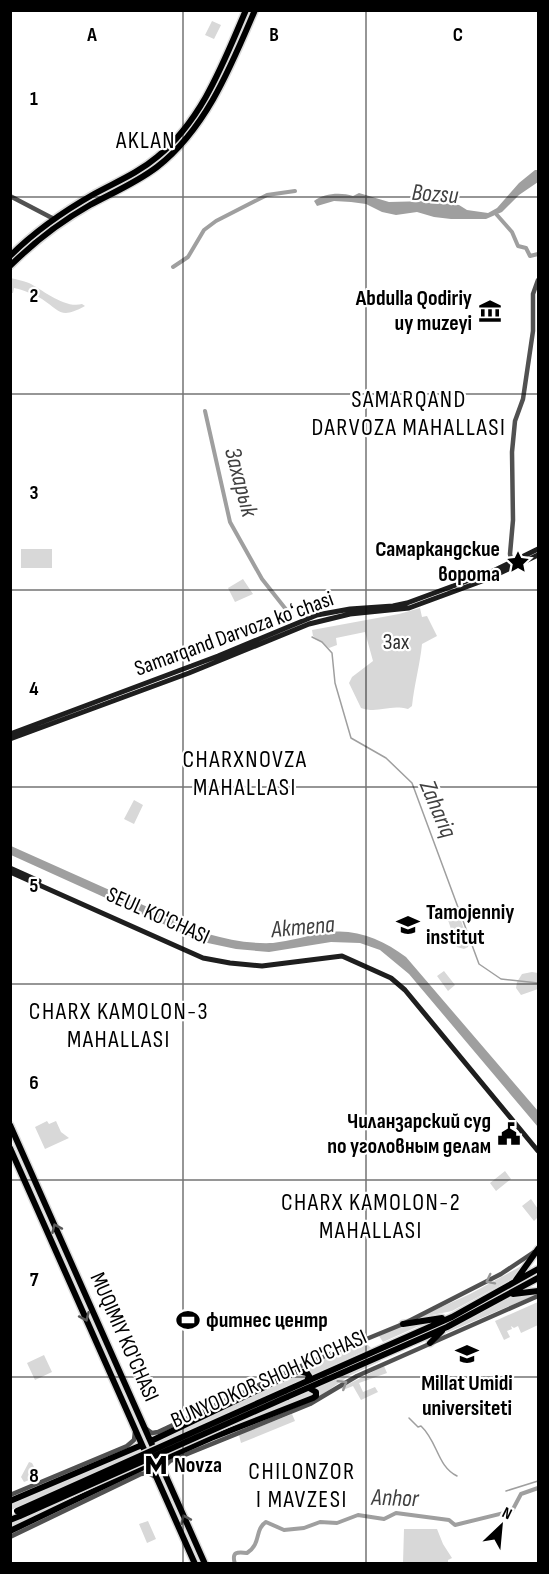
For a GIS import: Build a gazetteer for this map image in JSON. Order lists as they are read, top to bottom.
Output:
{
  "streets": {
    "main road": [
      "Samarqand Darvoza koʻchasi",
      "SEUL KO'CHASI",
      "MUQIMIY KO'CHASI",
      "BUNYODKOR SHOH KO'CHASI"
    ]
  },
  "districts": [
    "AKLAN",
    "SAMARQAND DARVOZA MAHALLASI",
    "CHARXNOVZA MAHALLASI",
    "CHARX KAMOLON-3 MAHALLASI",
    "CHARX KAMOLON-2 MAHALLASI",
    "CHILONZOR I MAVZESI"
  ],
  "water": [
    "Bozsu",
    "Захарык",
    "Zahariq",
    "Актепа",
    "Anhor"
  ],
  "parks": ["Зах"],
  "places": {
    "museum": ["Abdulla Qodiriy uy muzeyi"],
    "place": ["Самаркандские ворота"],
    "school or university": ["Tamojenniy institut", "Millat Umidi universiteti"],
    "public building": ["Чиланзарский суд по уголовным делам"],
    "sports": ["фитнес центр"],
    "metro station": ["Novza"]
  },
  "north": "top right",
  "grid": {
    "columns": ["A", "B", "C"],
    "rows": [
      "1",
      "2",
      "3",
      "4",
      "5",
      "6",
      "7",
      "8"
    ]
  }
}
